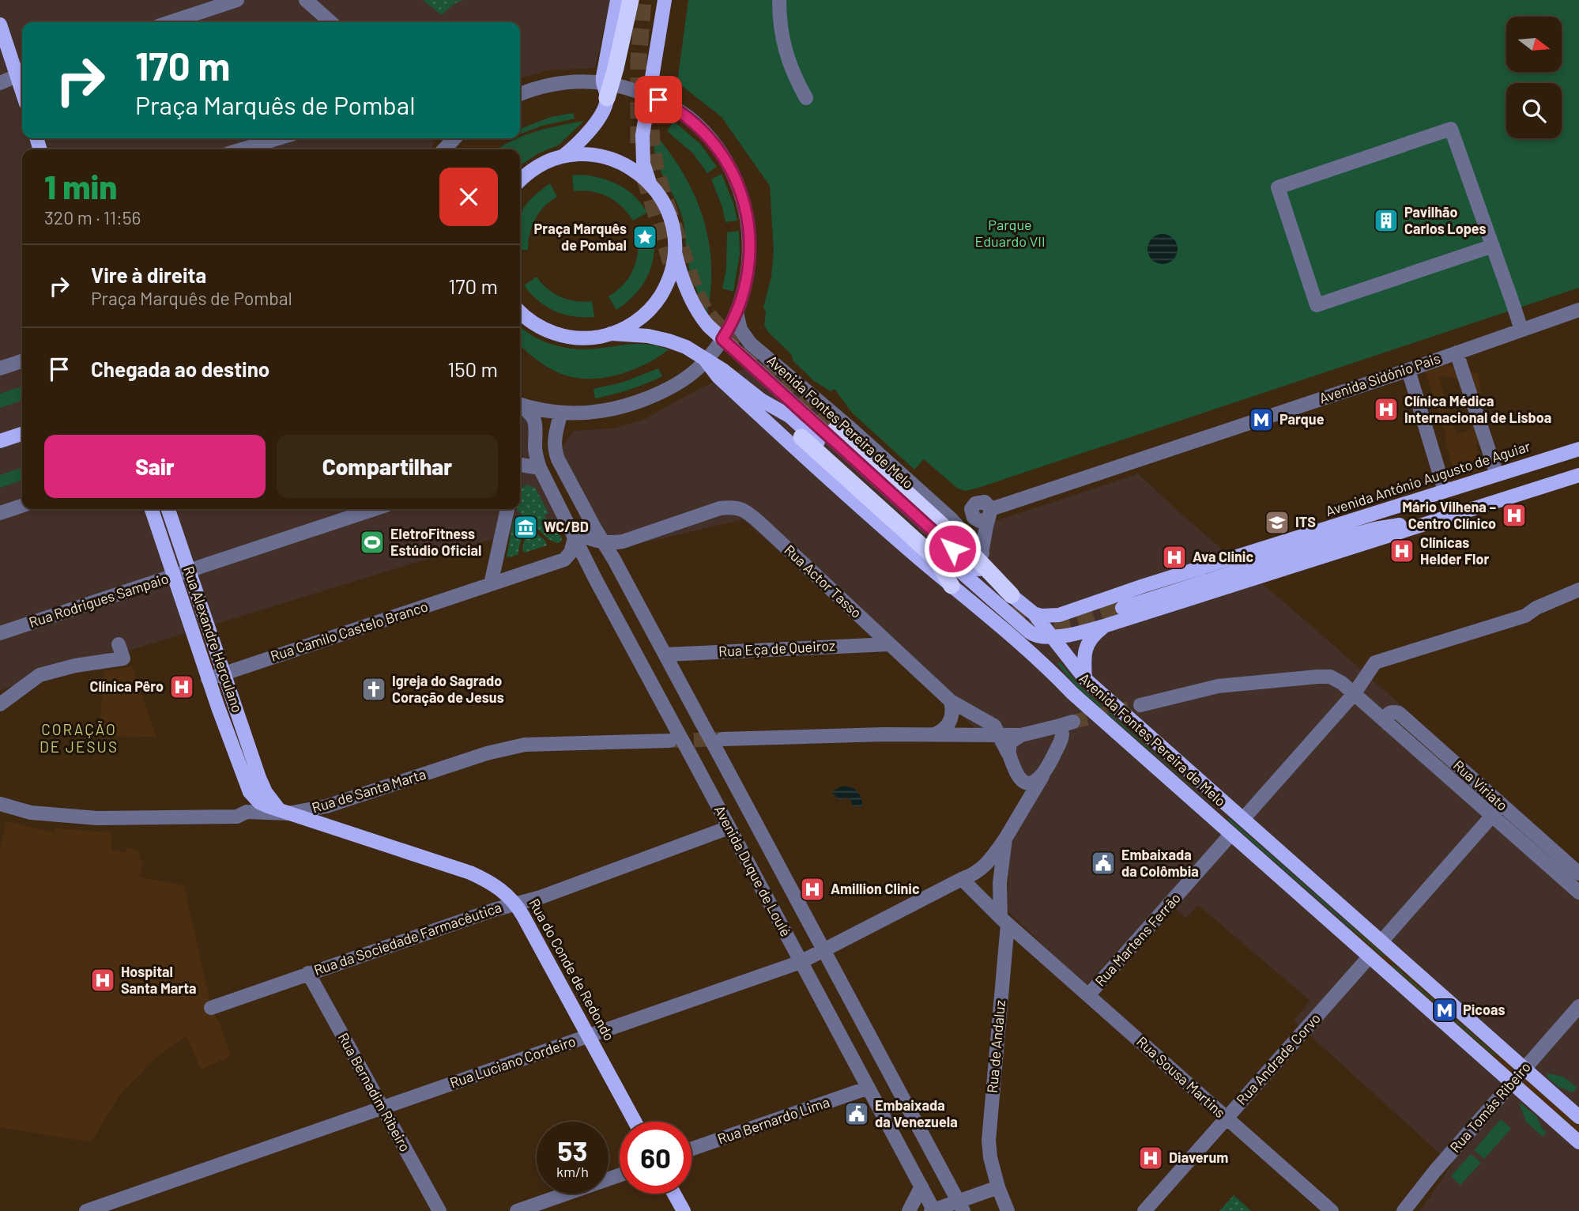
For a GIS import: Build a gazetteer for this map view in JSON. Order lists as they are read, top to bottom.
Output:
{
  "streets": {
    "highway": ["Avenida Fontes Pereira de Melo"],
    "main road": ["Avenida António Augusto de Aguiar", "Rua Alexandre Herculano", "Rua do Conde de Redondo"],
    "street": [
      "Avenida Sidónio Pais",
      "Rua Actor Tasso",
      "Rua Rodrigues Sampaio",
      "Rua Camilo Castelo Branco",
      "Rua Eça de Queiroz",
      "Rua Viriato",
      "Rua de Santa Marta",
      "Avenida Duque de Loulé",
      "Rua da Sociedade Farmacêutica",
      "Rua Martens Ferrão",
      "Rua de Andaluz",
      "Rua Andrade Corvo",
      "Rua Luciano Cordeiro",
      "Rua Sousa Martins",
      "Rua Bernadim Ribeiro",
      "Rua Tomás Ribeiro",
      "Rua Bernardo Lima"
    ]
  },
  "crossings": [
    ["Avenida Fontes Pereira de Melo", "Avenida António Augusto de Aguiar"],
    ["Avenida Fontes Pereira de Melo", "Rua Martens Ferrão"],
    ["Avenida Fontes Pereira de Melo", "Rua Andrade Corvo"],
    ["Avenida Fontes Pereira de Melo", "Rua Tomás Ribeiro"],
    ["Rua Actor Tasso", "Rua Eça de Queiroz"],
    ["Rua Actor Tasso", "Avenida Duque de Loulé"],
    ["Rua Rodrigues Sampaio", "Rua Alexandre Herculano"],
    ["Rua Camilo Castelo Branco", "Rua Alexandre Herculano"],
    ["Rua Camilo Castelo Branco", "Avenida Duque de Loulé"],
    ["Rua Alexandre Herculano", "Rua de Santa Marta"],
    ["Rua Alexandre Herculano", "Rua do Conde de Redondo"],
    ["Rua Eça de Queiroz", "Avenida Duque de Loulé"],
    ["Rua de Santa Marta", "Avenida Duque de Loulé"],
    ["Rua de Santa Marta", "Rua do Conde de Redondo"],
    ["Avenida Duque de Loulé", "Rua da Sociedade Farmacêutica"],
    ["Avenida Duque de Loulé", "Rua Luciano Cordeiro"],
    ["Avenida Duque de Loulé", "Rua Bernardo Lima"],
    ["Rua da Sociedade Farmacêutica", "Rua do Conde de Redondo"],
    ["Rua da Sociedade Farmacêutica", "Rua Bernadim Ribeiro"],
    ["Rua Martens Ferrão", "Rua Sousa Martins"],
    ["Rua do Conde de Redondo", "Rua Luciano Cordeiro"],
    ["Rua de Andaluz", "Rua Luciano Cordeiro"],
    ["Rua de Andaluz", "Rua Sousa Martins"],
    ["Rua Andrade Corvo", "Rua Sousa Martins"],
    ["Rua Luciano Cordeiro", "Rua Sousa Martins"],
    ["Rua Luciano Cordeiro", "Rua Bernadim Ribeiro"]
  ],
  "districts": ["CORAÇÃO DE JESUS"],
  "parks": ["Parque Eduardo VII"],
  "places": {
    "building": ["Pavilhão Carlos Lopes"],
    "place": ["Praça Marquês de Pombal"],
    "hospital": [
      "Clínica Médica Internacional de Lisboa",
      "Mário Vilhena – Centro Clínico",
      "Clínicas Helder Flor",
      "Ava Clinic",
      "Clínica Pêro",
      "Amillion Clinic",
      "Hospital Santa Marta",
      "Diaverum"
    ],
    "metro station": ["Parque", "Picoas"],
    "school or university": ["ITS"],
    "museum": ["WC/BD"],
    "sports": ["EletroFitness Estúdio Oficial"],
    "church": ["Igreja do Sagrado Coração de Jesus"],
    "public building": ["Embaixada da Colômbia", "Embaixada da Venezuela"]
  },
  "north": "right",
  "page": {
    "turn": ["170 m", "Praça Marquês de Pombal"],
    "heading": ["1 min", "320 m · 11:56"],
    "list": [
      {
        "name": "Vire à direita",
        "note": "Praça Marquês de Pombal",
        "value": "170 m"
      },
      {
        "name": "Chegada ao destino",
        "value": "150 m"
      }
    ],
    "buttons": ["Sair", "Compartilhar"],
    "speed": "53 km/h",
    "limit": "60"
  }
}
